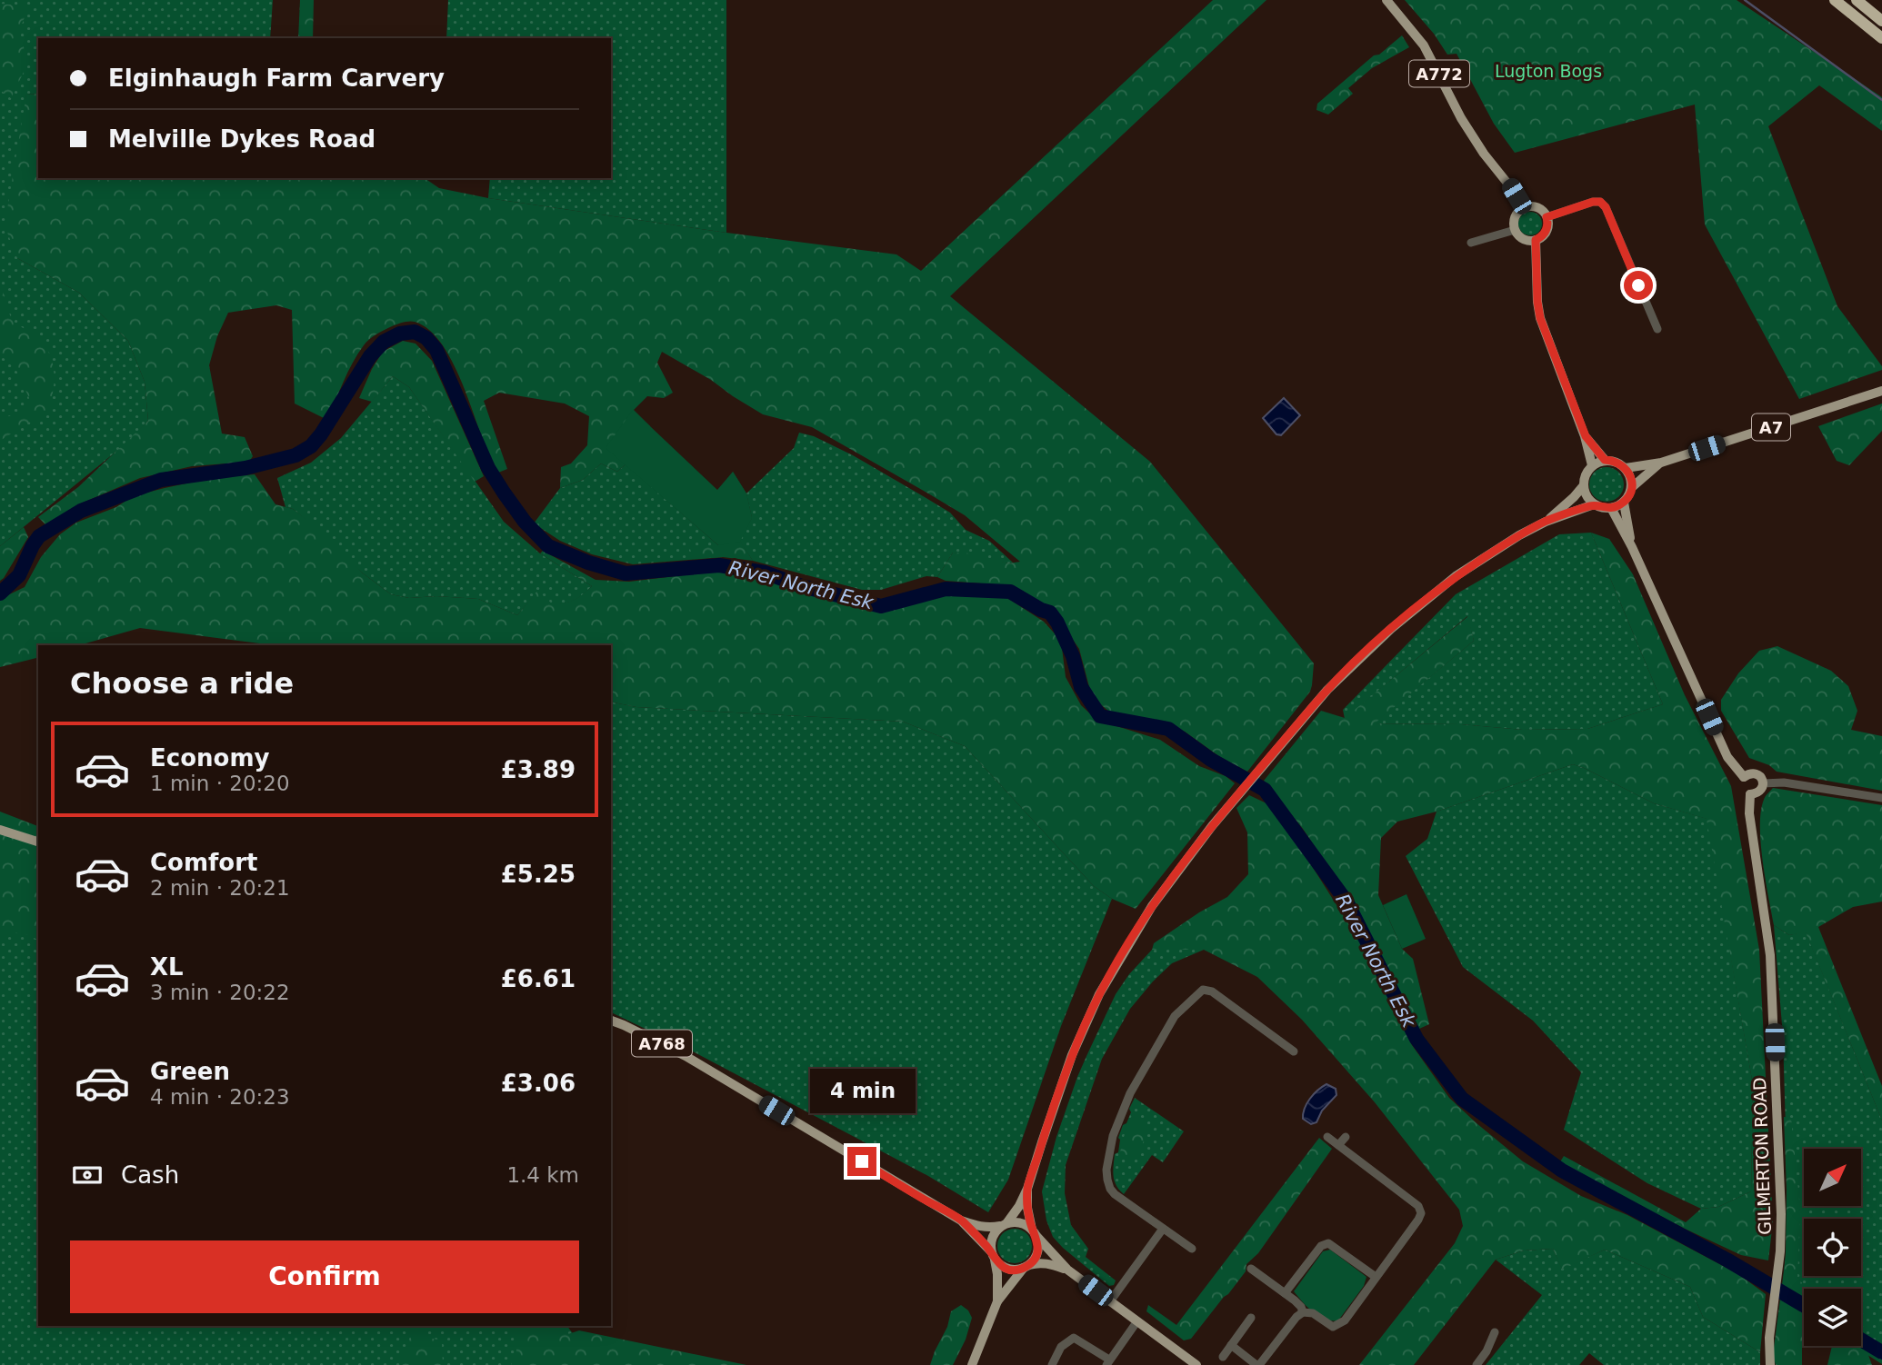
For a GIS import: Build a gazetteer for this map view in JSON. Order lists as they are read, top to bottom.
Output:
{
  "streets": {
    "main road": [
      "A772",
      "A7",
      "A768",
      "GILMERTON ROAD"
    ]
  },
  "water": ["River North Esk"],
  "parks": ["Lugton Bogs"],
  "north": "top right",
  "page": {
    "banner": ["Elginhaugh Farm Carvery", "Melville Dykes Road"],
    "heading": "Choose a ride",
    "list": [
      {
        "name": "Economy",
        "note": "1 min · 20:20",
        "value": "£3.89"
      },
      {
        "name": "Comfort",
        "note": "2 min · 20:21",
        "value": "£5.25"
      },
      {
        "name": "XL",
        "note": "3 min · 20:22",
        "value": "£6.61"
      },
      {
        "name": "Green",
        "note": "4 min · 20:23",
        "value": "£3.06"
      }
    ],
    "bubble": "4 min",
    "pay": ["Cash", "1.4 km"],
    "buttons": "Confirm"
  }
}
